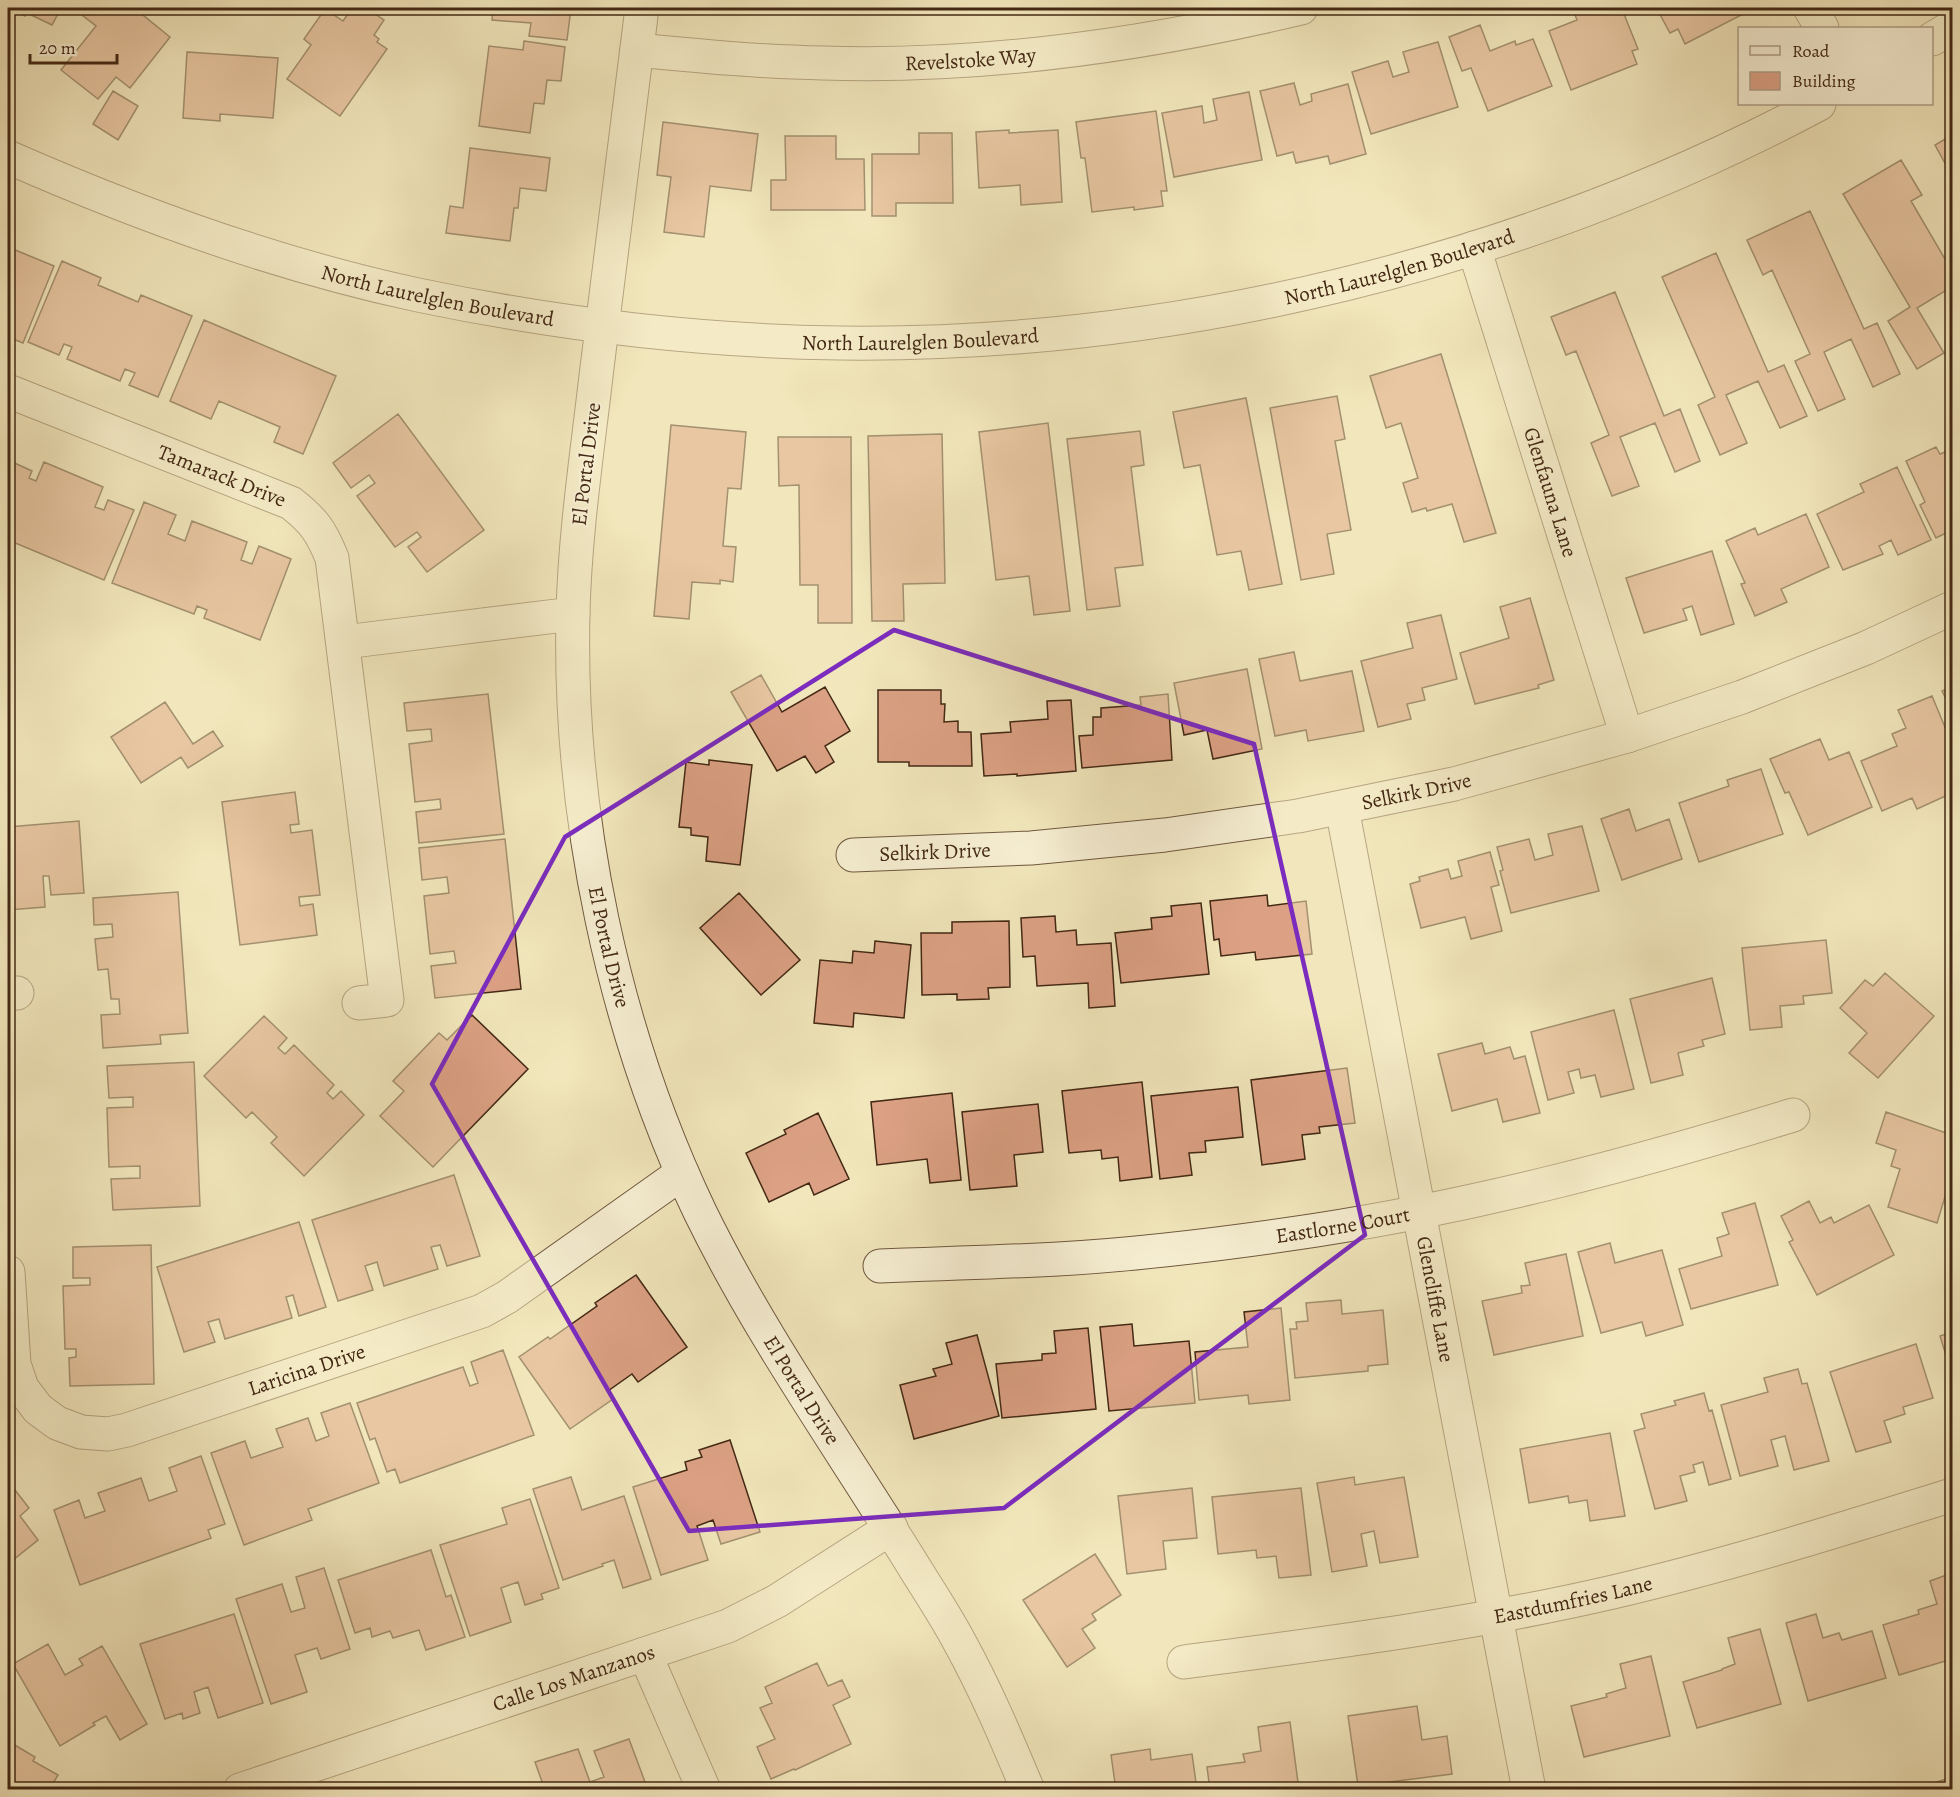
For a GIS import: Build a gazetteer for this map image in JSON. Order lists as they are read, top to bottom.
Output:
{
  "streets": {
    "street": [
      "Revelstoke Way",
      "North Laurelglen Boulevard",
      "El Portal Drive",
      "Tamarack Drive",
      "Glenfauna Lane",
      "Selkirk Drive",
      "Eastlorne Court",
      "Glencliffe Lane",
      "Laricina Drive",
      "Eastdumfries Lane",
      "Calle Los Manzanos"
    ]
  },
  "crossings": [
    ["Revelstoke Way", "El Portal Drive"],
    ["North Laurelglen Boulevard", "El Portal Drive"],
    ["North Laurelglen Boulevard", "Glenfauna Lane"],
    ["El Portal Drive", "Laricina Drive"],
    ["El Portal Drive", "Calle Los Manzanos"],
    ["Glenfauna Lane", "Selkirk Drive"],
    ["Selkirk Drive", "Glencliffe Lane"],
    ["Eastlorne Court", "Glencliffe Lane"],
    ["Glencliffe Lane", "Eastdumfries Lane"]
  ],
  "legend": ["Road", "Building"],
  "scale_bar": "20 m"
}
